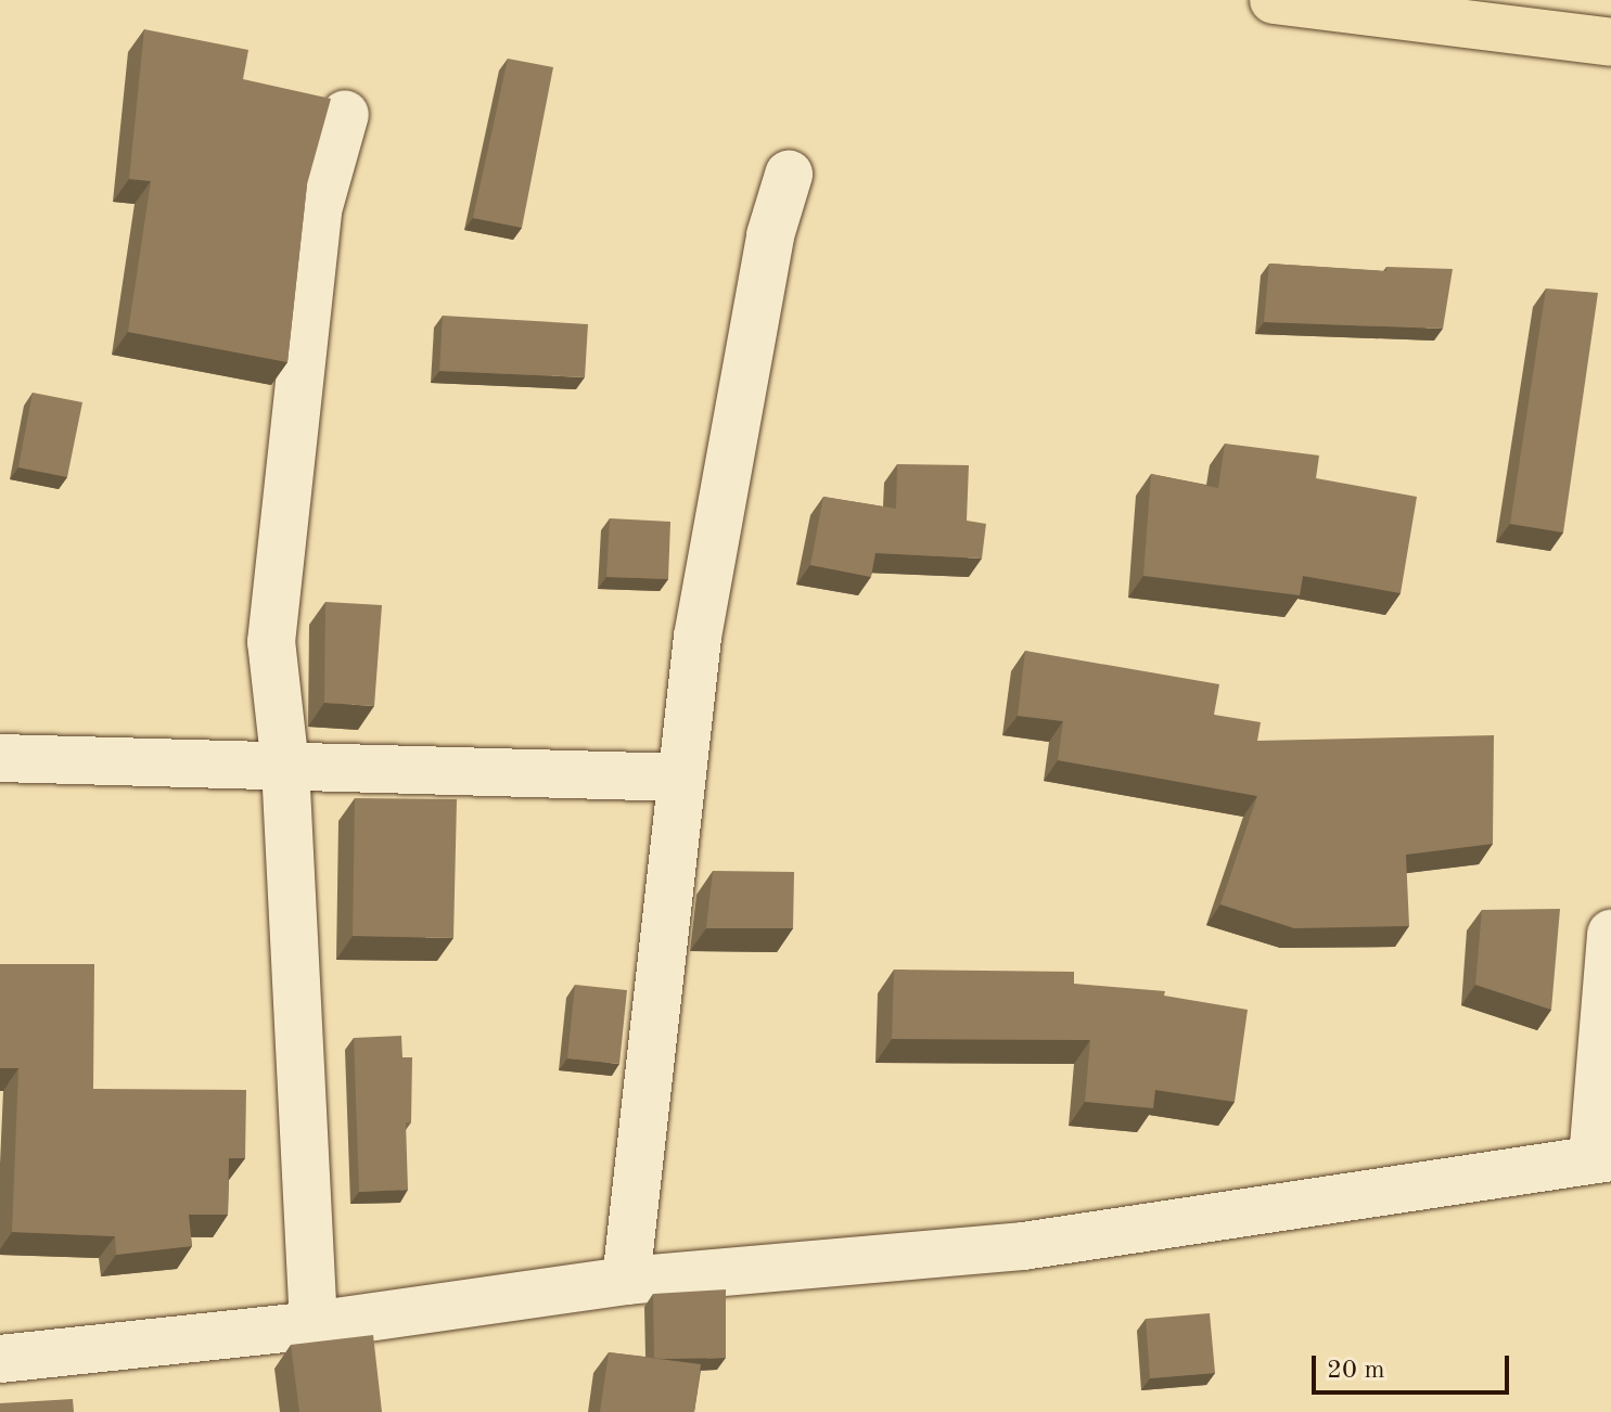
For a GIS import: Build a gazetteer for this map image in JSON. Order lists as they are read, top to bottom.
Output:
{
  "scale_bar": "20 m"
}
